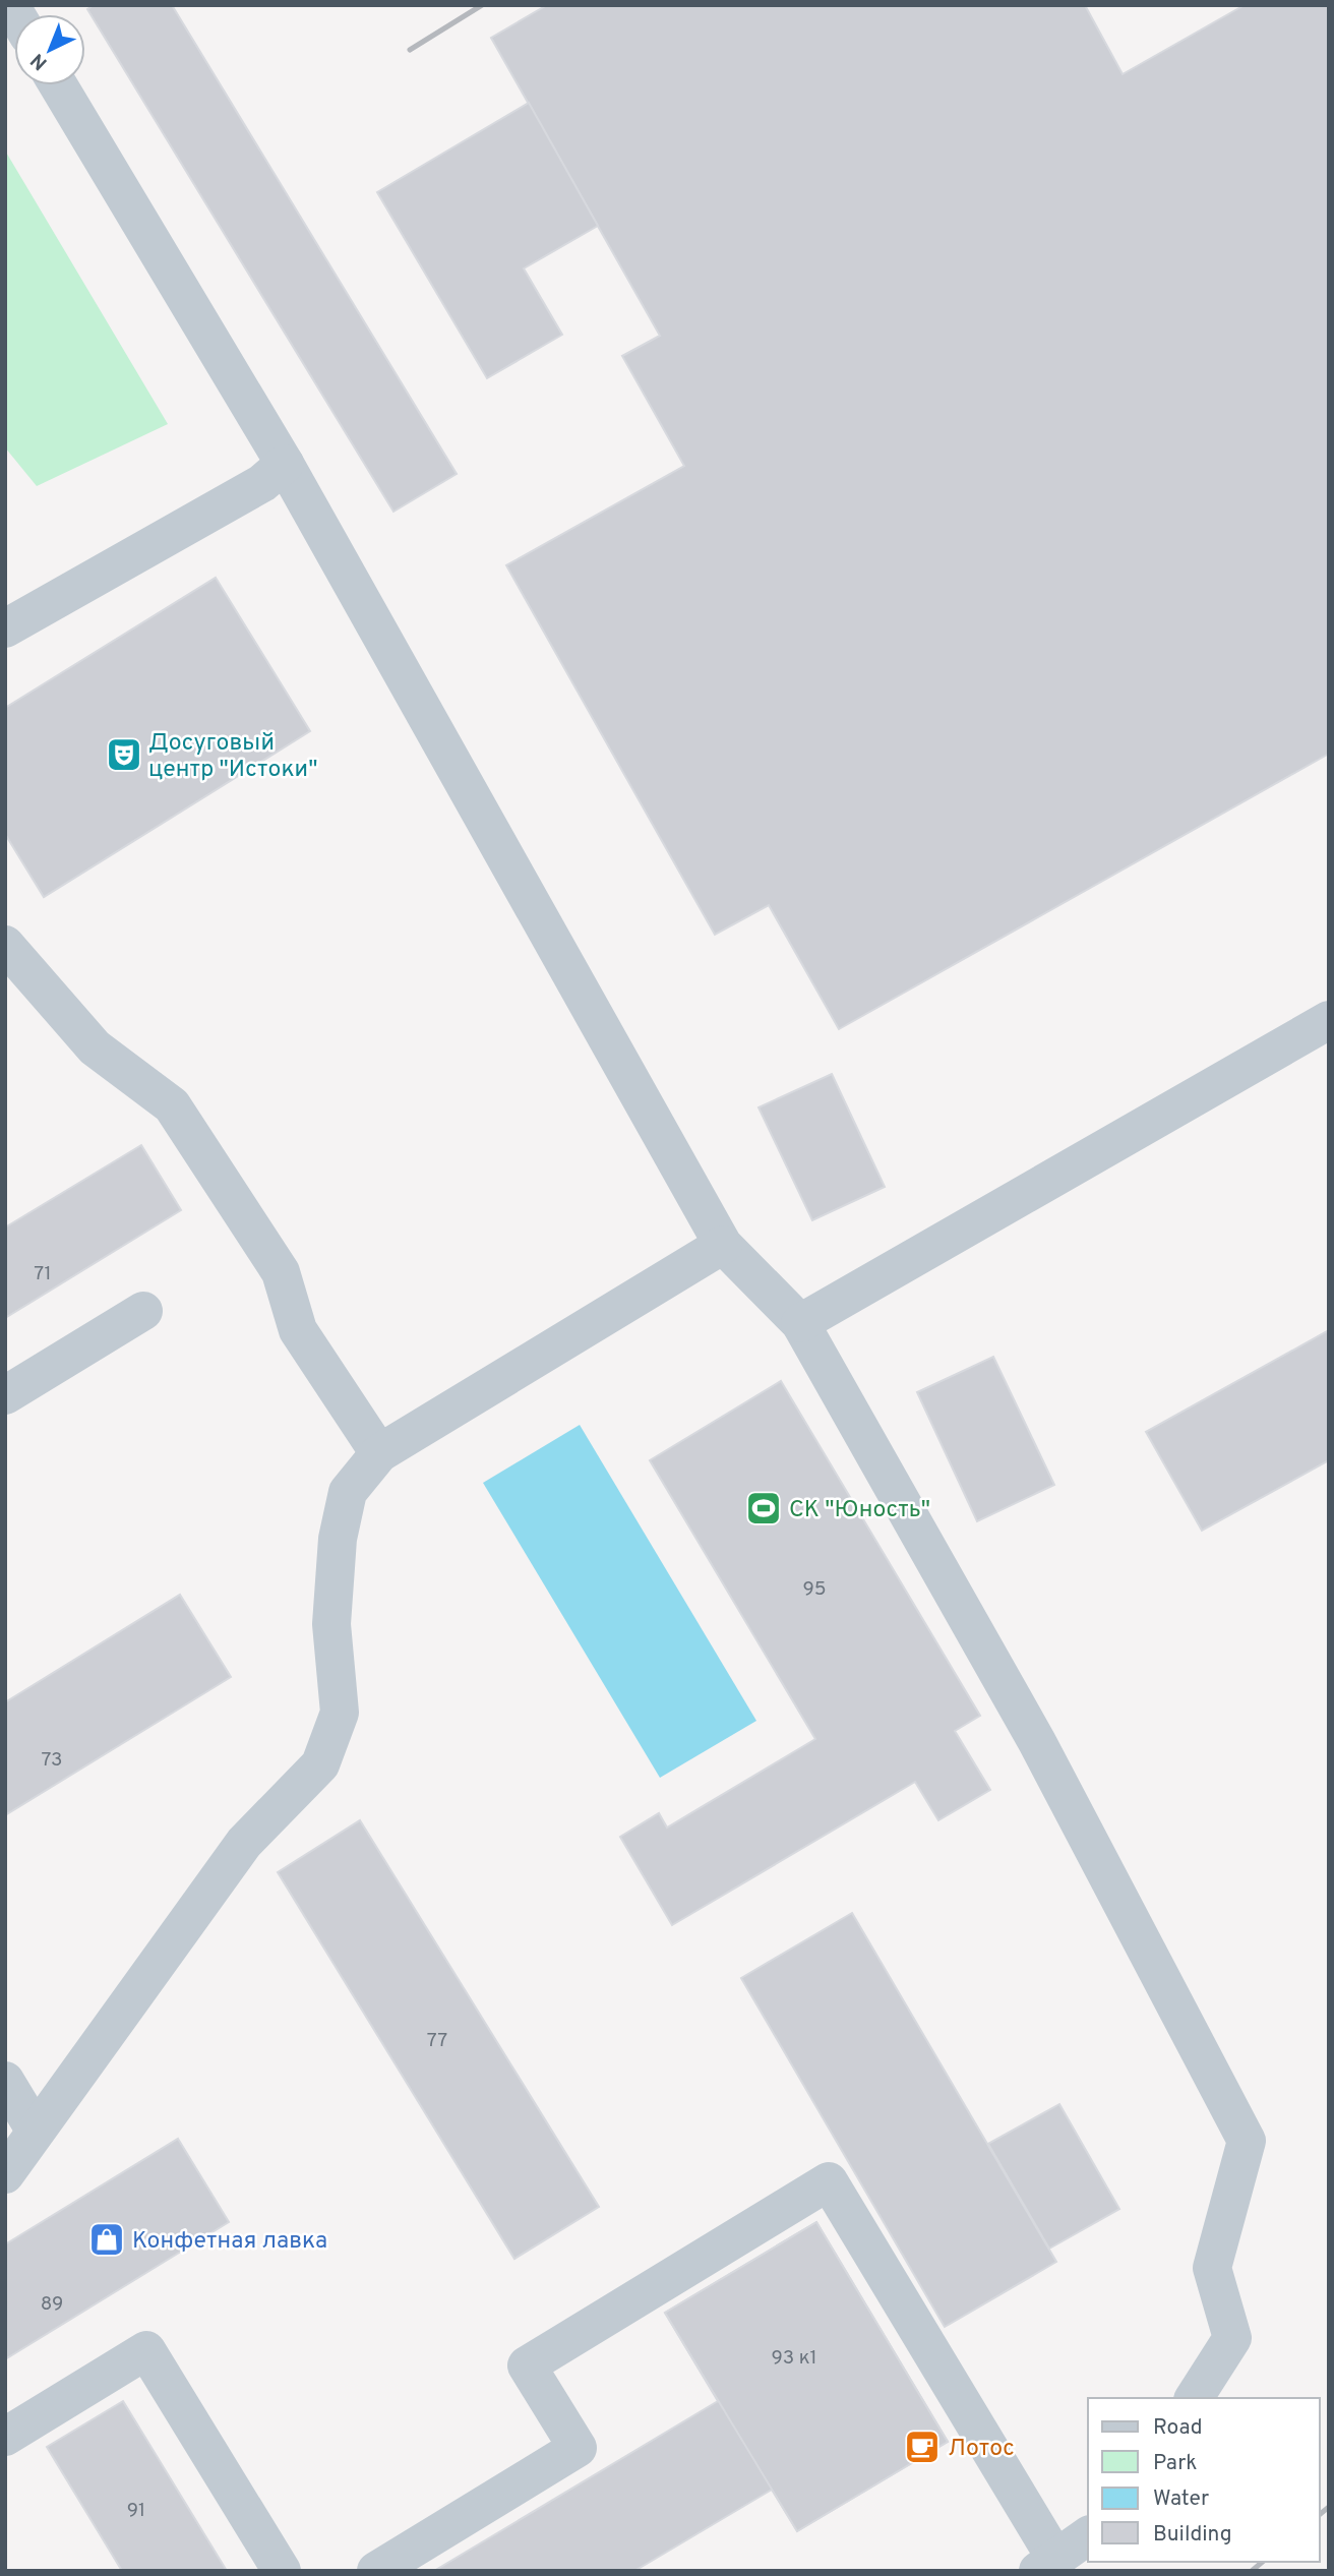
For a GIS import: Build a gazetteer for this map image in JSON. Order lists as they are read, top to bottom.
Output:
{
  "places": {
    "theatre": ["Досуговый центр \"Истоки\""],
    "sports": ["СК \"Юность\""],
    "shop": ["Конфетная лавка"],
    "cafe": ["Лотос"]
  },
  "house_numbers": [
    "71",
    "95",
    "73",
    "77",
    "89",
    "93 к1",
    "91"
  ],
  "legend": [
    "Road",
    "Park",
    "Water",
    "Building"
  ],
  "north": "bottom left"
}
